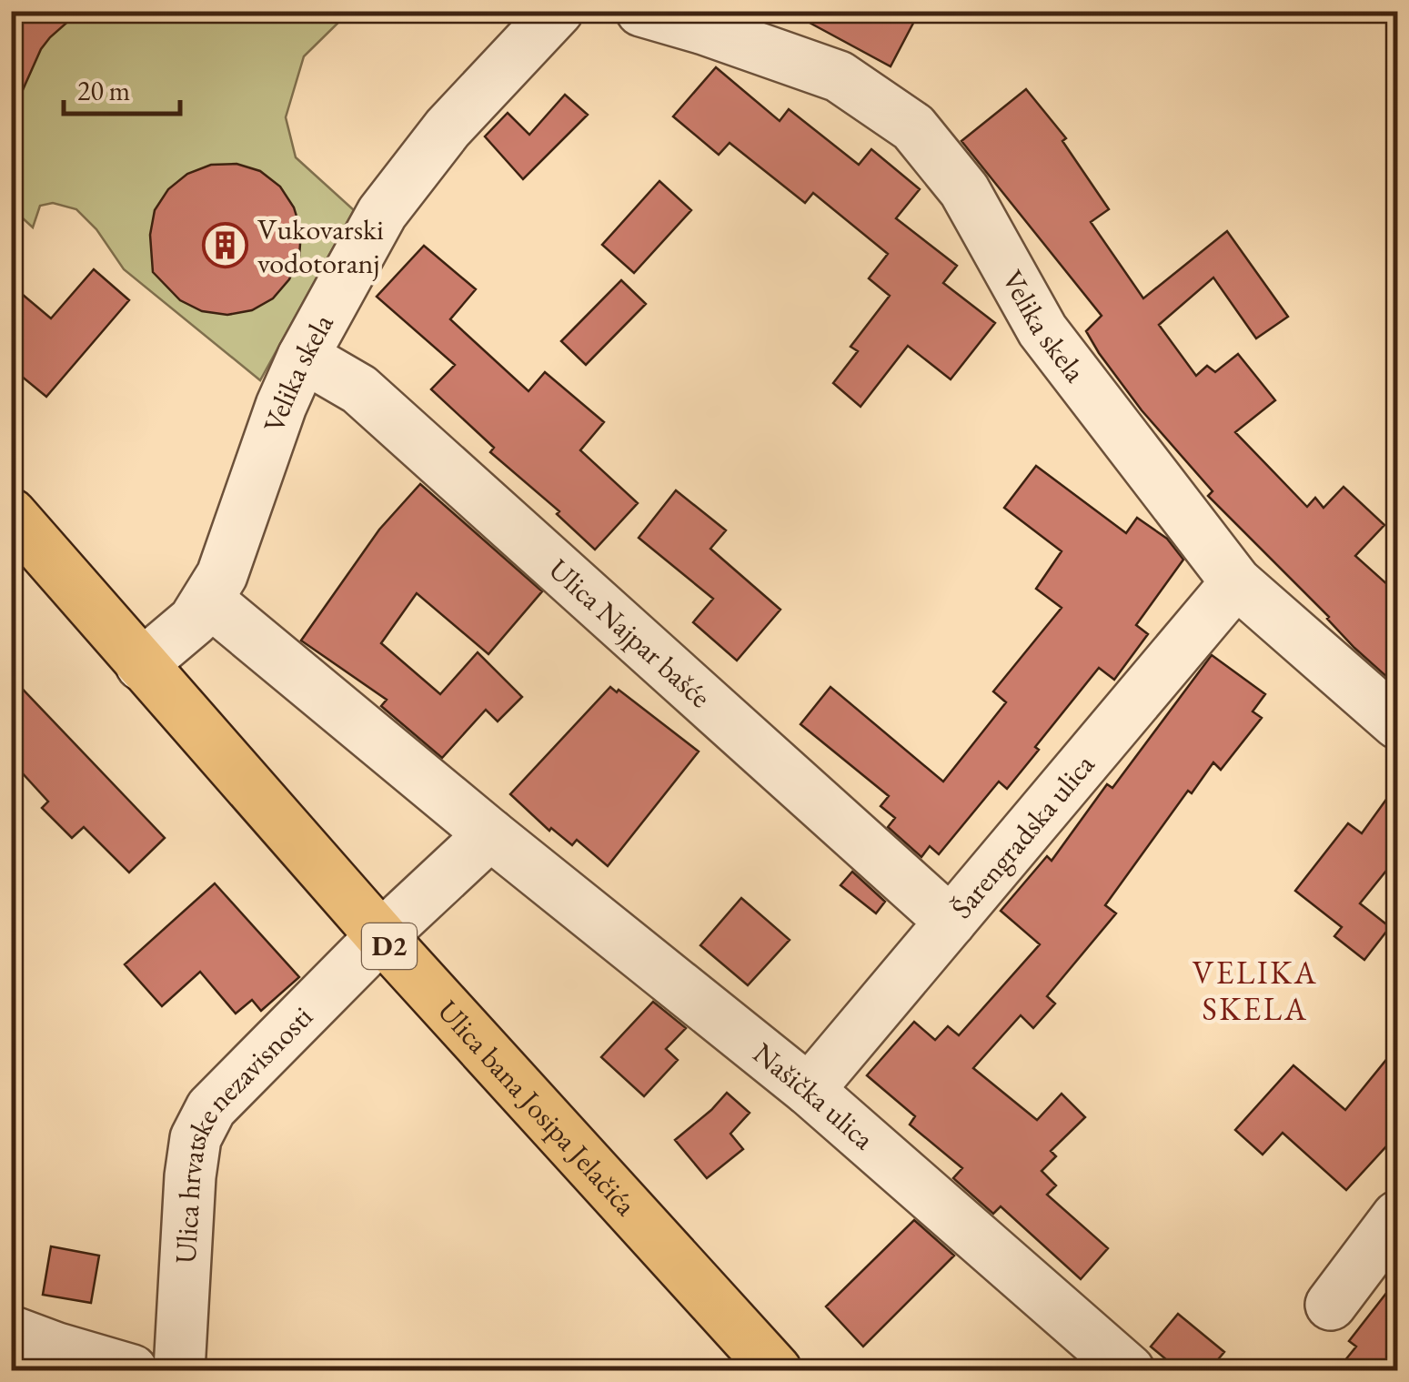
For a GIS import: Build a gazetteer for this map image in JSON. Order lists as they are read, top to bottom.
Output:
{
  "streets": {
    "main road": ["D2", "Ulica bana Josipa Jelačića"],
    "street": [
      "Velika skela",
      "Ulica Najpar bašće",
      "Šarengradska ulica",
      "Našička ulica",
      "Ulica hrvatske nezavisnosti"
    ]
  },
  "crossings": [
    ["Velika skela", "Ulica Najpar bašće"],
    ["Velika skela", "Šarengradska ulica"],
    ["Velika skela", "Našička ulica"],
    ["Velika skela", "Ulica bana Josipa Jelačića"],
    ["Ulica Najpar bašće", "Šarengradska ulica"],
    ["Šarengradska ulica", "Našička ulica"],
    ["Ulica bana Josipa Jelačića", "Ulica hrvatske nezavisnosti"]
  ],
  "districts": ["VELIKA SKELA"],
  "places": {
    "building": ["Vukovarski vodotoranj"]
  },
  "scale_bar": "20 m"
}
